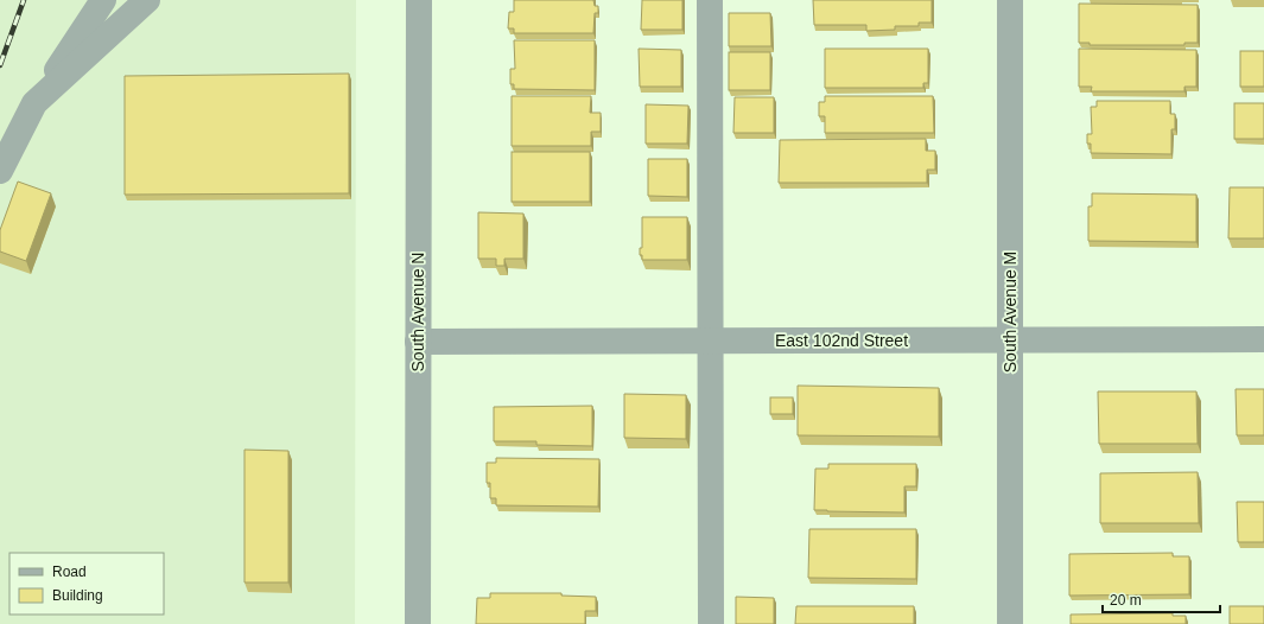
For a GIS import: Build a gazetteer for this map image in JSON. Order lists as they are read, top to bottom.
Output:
{
  "streets": {
    "street": ["South Avenue N", "South Avenue M", "East 102nd Street"]
  },
  "crossings": [
    ["South Avenue N", "East 102nd Street"],
    ["South Avenue M", "East 102nd Street"]
  ],
  "legend": ["Road", "Building"],
  "scale_bar": "20 m"
}
